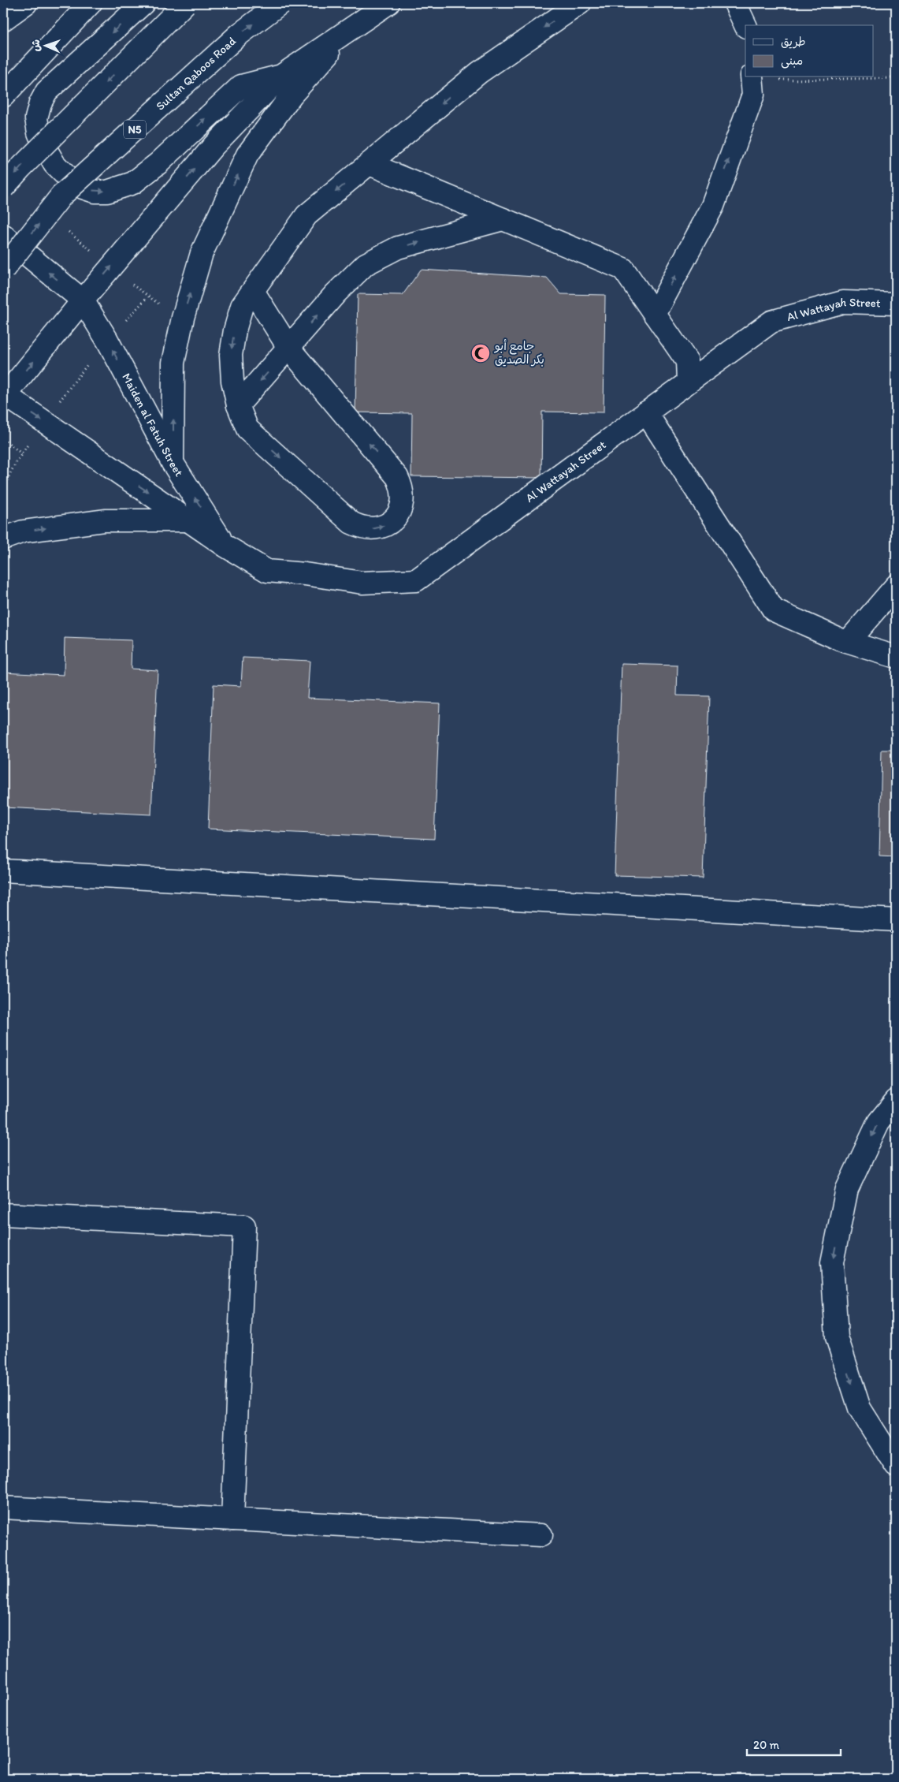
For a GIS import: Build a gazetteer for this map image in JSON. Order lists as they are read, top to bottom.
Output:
{
  "streets": {
    "main road": [
      "Sultan Qaboos Road",
      "N5",
      "Al Wattayah Street",
      "Maiden al Fatuh Street"
    ]
  },
  "crossings": [
    ["Al Wattayah Street", "Maiden al Fatuh Street"]
  ],
  "one_way": ["Maiden al Fatuh Street"],
  "places": {
    "mosque": ["جامع أبو بكر الصديق"]
  },
  "legend": ["طريق", "مبنى"],
  "scale_bar": "20 m",
  "north": "left"
}
